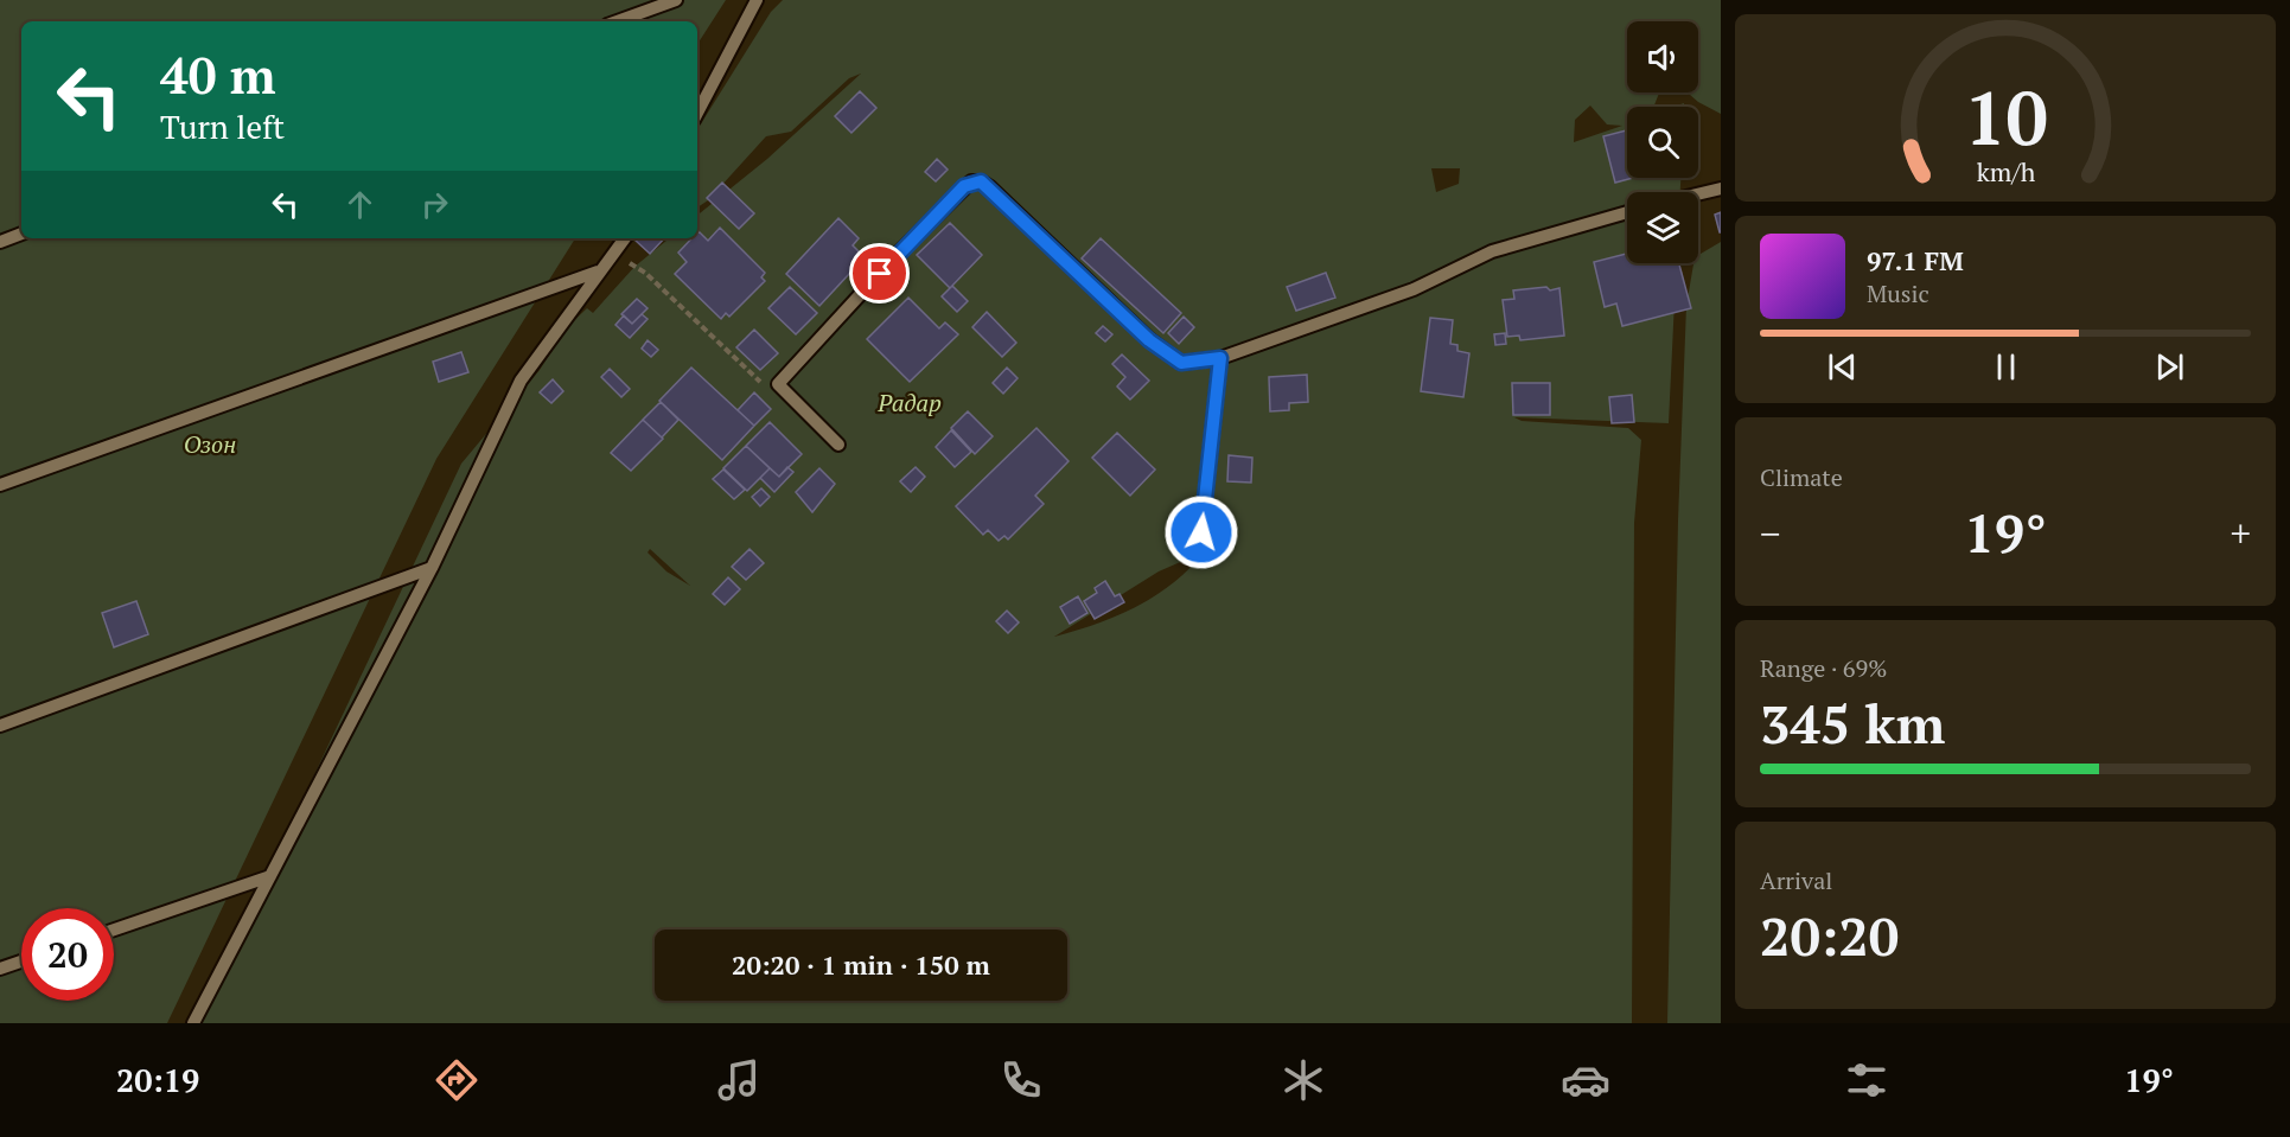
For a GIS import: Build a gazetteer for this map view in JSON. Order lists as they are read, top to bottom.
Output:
{
  "parks": ["Радар", "Озон"],
  "page": {
    "turn": ["40 m", "Turn left"],
    "song": ["97.1 FM", "Music"],
    "tile": [
      "Climate",
      ["Range · 69%", "345 km"],
      ["Arrival", "20:20"]
    ],
    "heat": ["−", "19°", "+"],
    "limit": "20",
    "trip": "20:20 · 1 min · 150 m",
    "tabs": ["20:19", "19°"],
    "gauge": ["10", "km/h"]
  }
}
